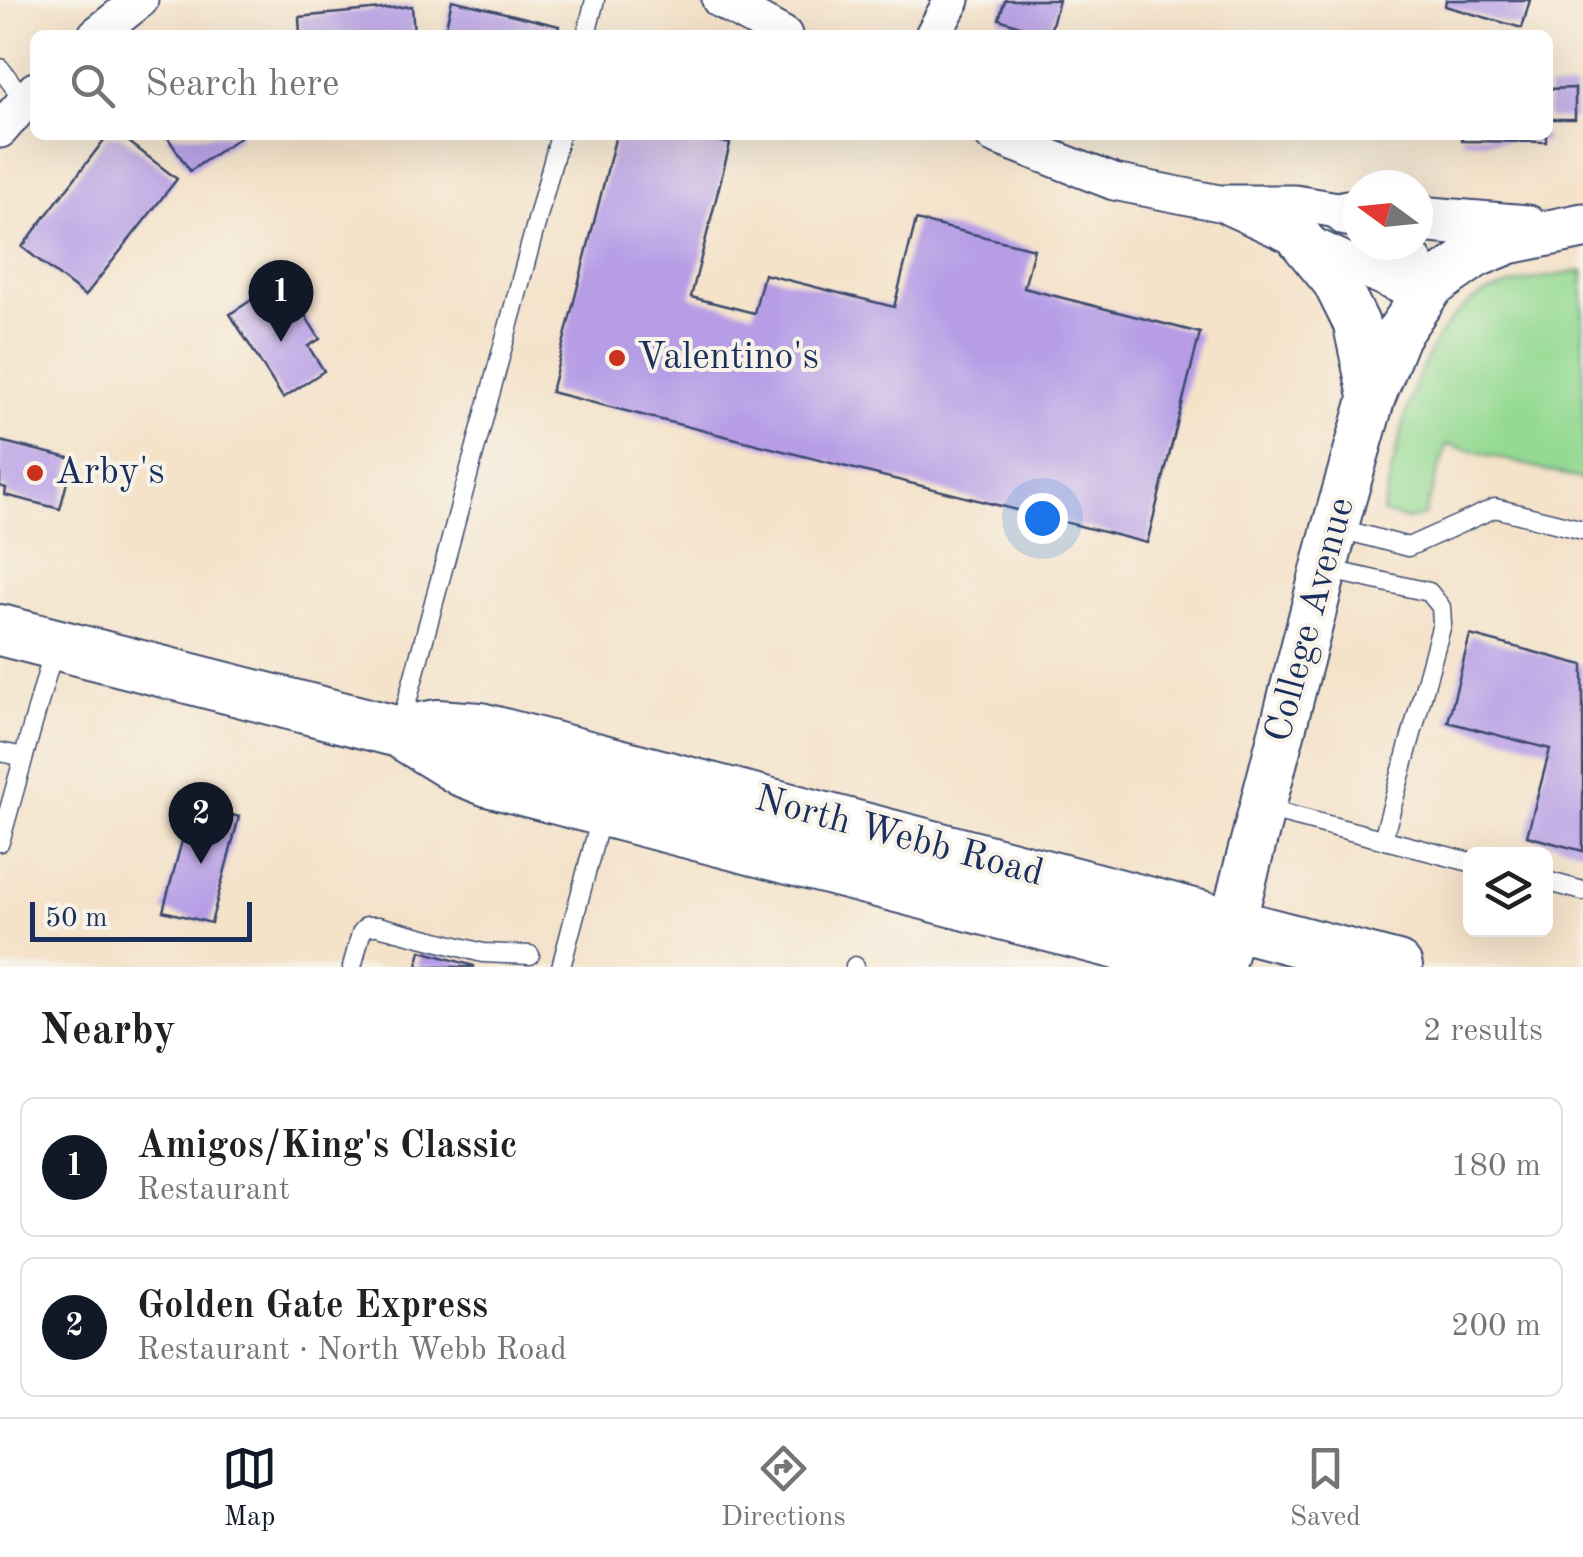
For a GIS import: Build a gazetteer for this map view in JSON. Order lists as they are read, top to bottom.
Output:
{
  "streets": {
    "main road": ["North Webb Road"],
    "street": ["College Avenue"]
  },
  "crossings": [
    ["College Avenue", "North Webb Road"]
  ],
  "places": ["Valentino's", "Arby's"],
  "scale_bar": "50 m",
  "north": "left",
  "page": {
    "search": "Search here",
    "pins": ["1", "2"],
    "scale": "50 m",
    "heading": ["Nearby", "2 results"],
    "list": [
      {
        "mark": "1",
        "name": "Amigos/King's Classic",
        "note": "Restaurant",
        "value": "180 m"
      },
      {
        "mark": "2",
        "name": "Golden Gate Express",
        "note": "Restaurant · North Webb Road",
        "value": "200 m"
      }
    ],
    "nav": ["Map", "Directions", "Saved"]
  }
}
